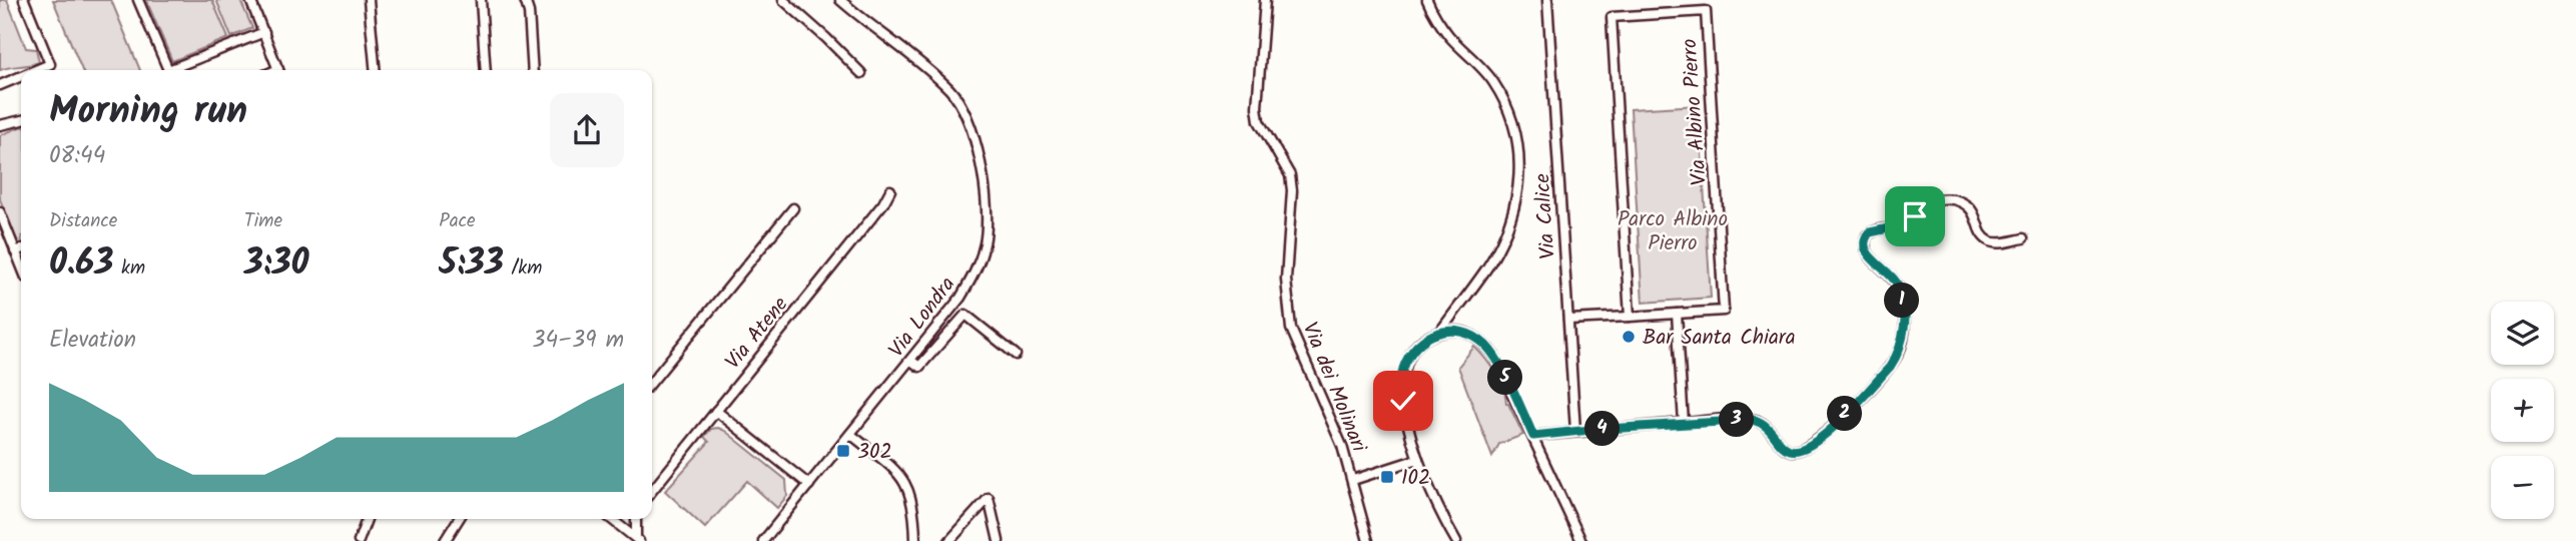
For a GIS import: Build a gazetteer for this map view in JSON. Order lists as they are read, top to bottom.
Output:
{
  "streets": {
    "street": [
      "Via Albino Pierro",
      "Via Calice",
      "Via Londra",
      "Via Atene",
      "Via dei Molinari"
    ]
  },
  "parks": ["Parco Albino Pierro"],
  "places": {
    "other": ["Bar Santa Chiara"],
    "transit": ["302", "102"]
  },
  "page": {
    "heading": ["Morning run", "08:44"],
    "stats": [
      ["Distance", "0.63 km"],
      ["Time", "3:30"],
      ["Pace", "5:33 /km"]
    ],
    "pins": [
      "1",
      "5",
      "2",
      "3",
      "4"
    ],
    "map_buttons": ["+", "−"],
    "chart": ["Elevation", "34–39 m"]
  }
}
